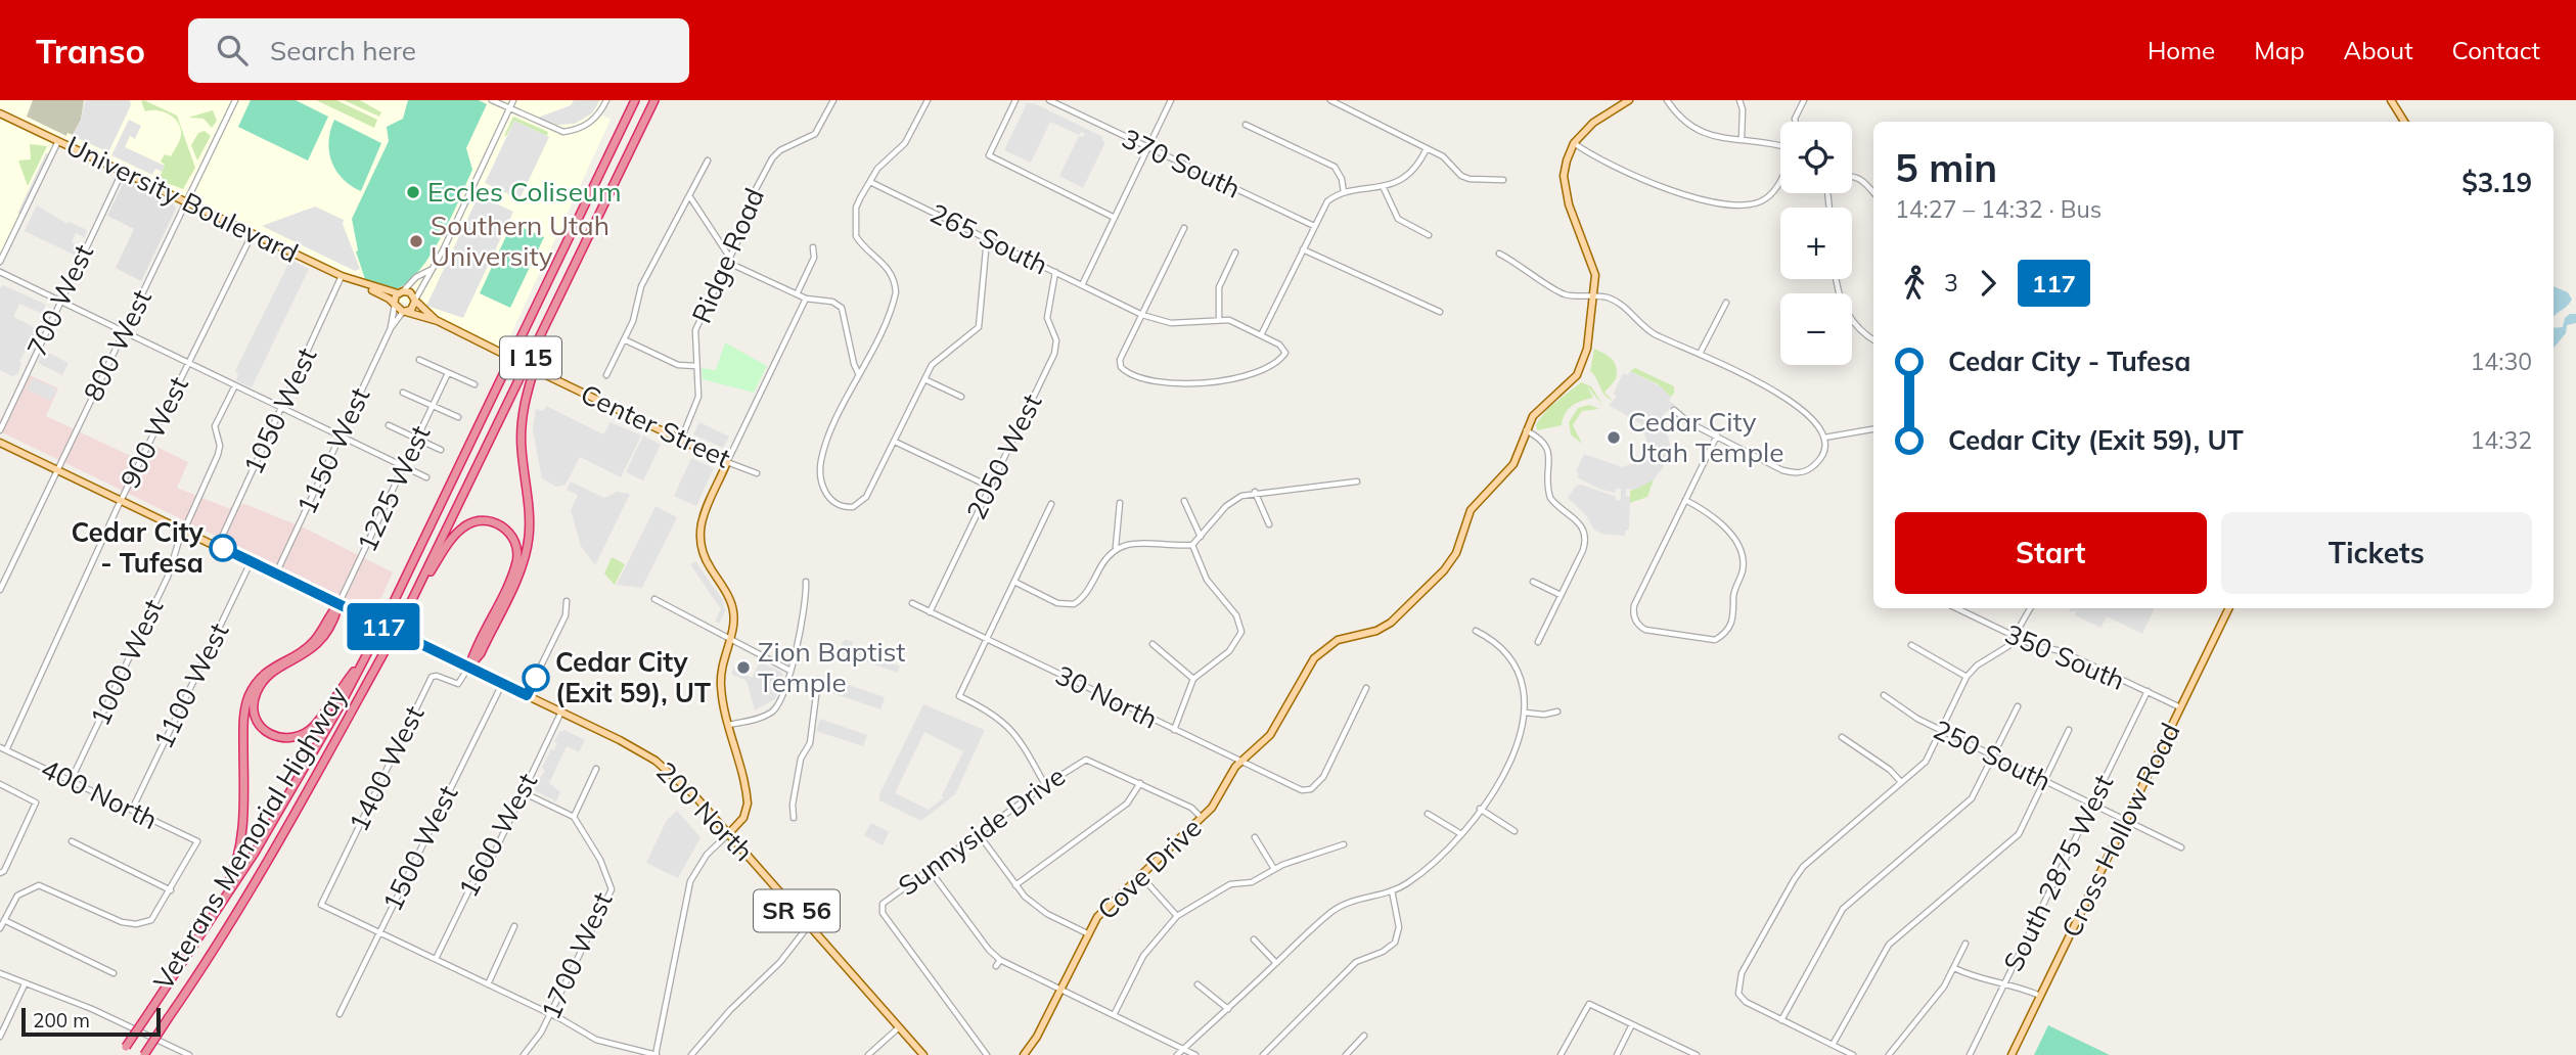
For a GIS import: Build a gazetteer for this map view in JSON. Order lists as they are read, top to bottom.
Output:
{
  "streets": {
    "highway": ["I 15", "Veterans Memorial Highway"],
    "main road": [
      "University Boulevard",
      "Center Street",
      "200 North",
      "Cross Hollow Road",
      "Cove Drive",
      "SR 56"
    ],
    "street": [
      "370 South",
      "265 South",
      "Ridge Road",
      "700 West",
      "800 West",
      "1050 West",
      "900 West",
      "1150 West",
      "2050 West",
      "1225 West",
      "350 South",
      "1000 West",
      "1100 West",
      "30 North",
      "250 South",
      "1400 West",
      "400 North",
      "Sunnyside Drive",
      "1600 West",
      "1500 West",
      "South 2875 West",
      "1700 West"
    ]
  },
  "crossings": [
    ["University Boulevard", "700 West"],
    ["University Boulevard", "800 West"],
    ["University Boulevard", "1050 West"],
    ["University Boulevard", "Center Street"],
    ["University Boulevard", "900 West"],
    ["University Boulevard", "1150 West"],
    ["265 South", "2050 West"],
    ["Ridge Road", "Center Street"],
    ["800 West", "200 North"],
    ["1050 West", "200 North"],
    ["Center Street", "1150 West"],
    ["900 West", "400 North"],
    ["900 West", "200 North"],
    ["1150 West", "200 North"],
    ["2050 West", "30 North"],
    ["1225 West", "200 North"],
    ["350 South", "Cross Hollow Road"],
    ["350 South", "South 2875 West"],
    ["1000 West", "400 North"],
    ["1000 West", "200 North"],
    ["1100 West", "400 North"],
    ["1100 West", "200 North"],
    ["30 North", "Cove Drive"],
    ["250 South", "Cross Hollow Road"],
    ["250 South", "South 2875 West"],
    ["1400 West", "200 North"],
    ["1400 West", "1500 West"],
    ["200 North", "1600 West"],
    ["200 North", "1500 West"]
  ],
  "places": [
    "Eccles Coliseum",
    "Southern Utah University",
    "Cedar City Utah Temple",
    "Cedar City - Tufesa",
    "Zion Baptist Temple",
    "Cedar City (Exit 59), UT"
  ],
  "lines": ["bus line 117"],
  "scale_bar": "200 m",
  "page": {
    "header": "Transo",
    "search": "Search here",
    "nav": [
      "Home",
      "Map",
      "About",
      "Contact"
    ],
    "on_map": "117",
    "map_buttons": ["+", "−"],
    "heading": ["5 min", "14:27 – 14:32 · Bus", "$3.19"],
    "legs": ["3", "117"],
    "list": [
      {
        "name": "Cedar City - Tufesa",
        "value": "14:30"
      },
      {
        "name": "Cedar City (Exit 59), UT",
        "value": "14:32"
      }
    ],
    "buttons": ["Start", "Tickets"],
    "scale": "200 m"
  }
}
